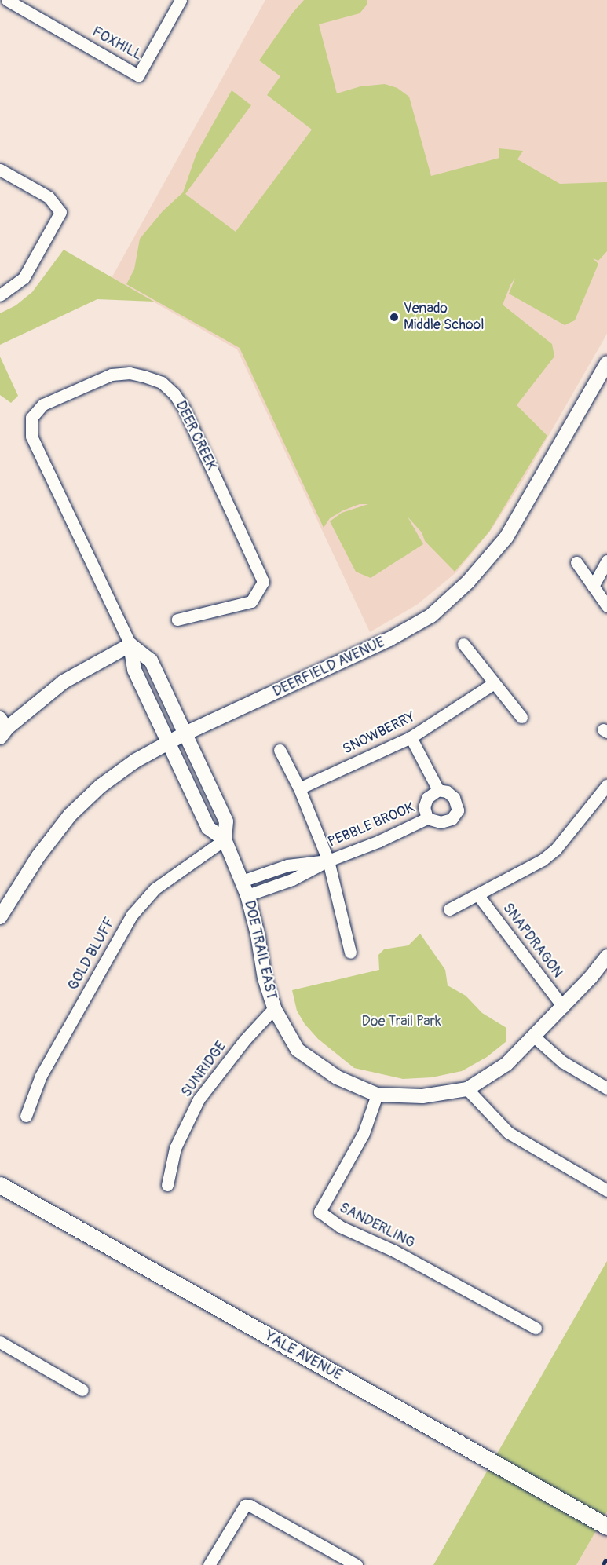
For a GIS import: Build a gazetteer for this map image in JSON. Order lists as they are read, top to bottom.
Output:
{
  "streets": {
    "main road": ["YALE AVENUE"],
    "street": [
      "FOXHILL",
      "DEER CREEK",
      "DEERFIELD AVENUE",
      "SNOWBERRY",
      "PEBBLE BROOK",
      "SNAPDRAGON",
      "DOE TRAIL EAST",
      "GOLD BLUFF",
      "SUNRIDGE",
      "SANDERLING"
    ]
  },
  "crossings": [
    ["DEER CREEK", "DEERFIELD AVENUE"],
    ["DEER CREEK", "DOE TRAIL EAST"],
    ["DEERFIELD AVENUE", "DOE TRAIL EAST"],
    ["SNOWBERRY", "PEBBLE BROOK"],
    ["PEBBLE BROOK", "DOE TRAIL EAST"],
    ["SNAPDRAGON", "DOE TRAIL EAST"],
    ["DOE TRAIL EAST", "GOLD BLUFF"],
    ["DOE TRAIL EAST", "SUNRIDGE"],
    ["DOE TRAIL EAST", "SANDERLING"]
  ],
  "parks": ["Doe Trail Park"],
  "places": ["Venado Middle School"]
}
